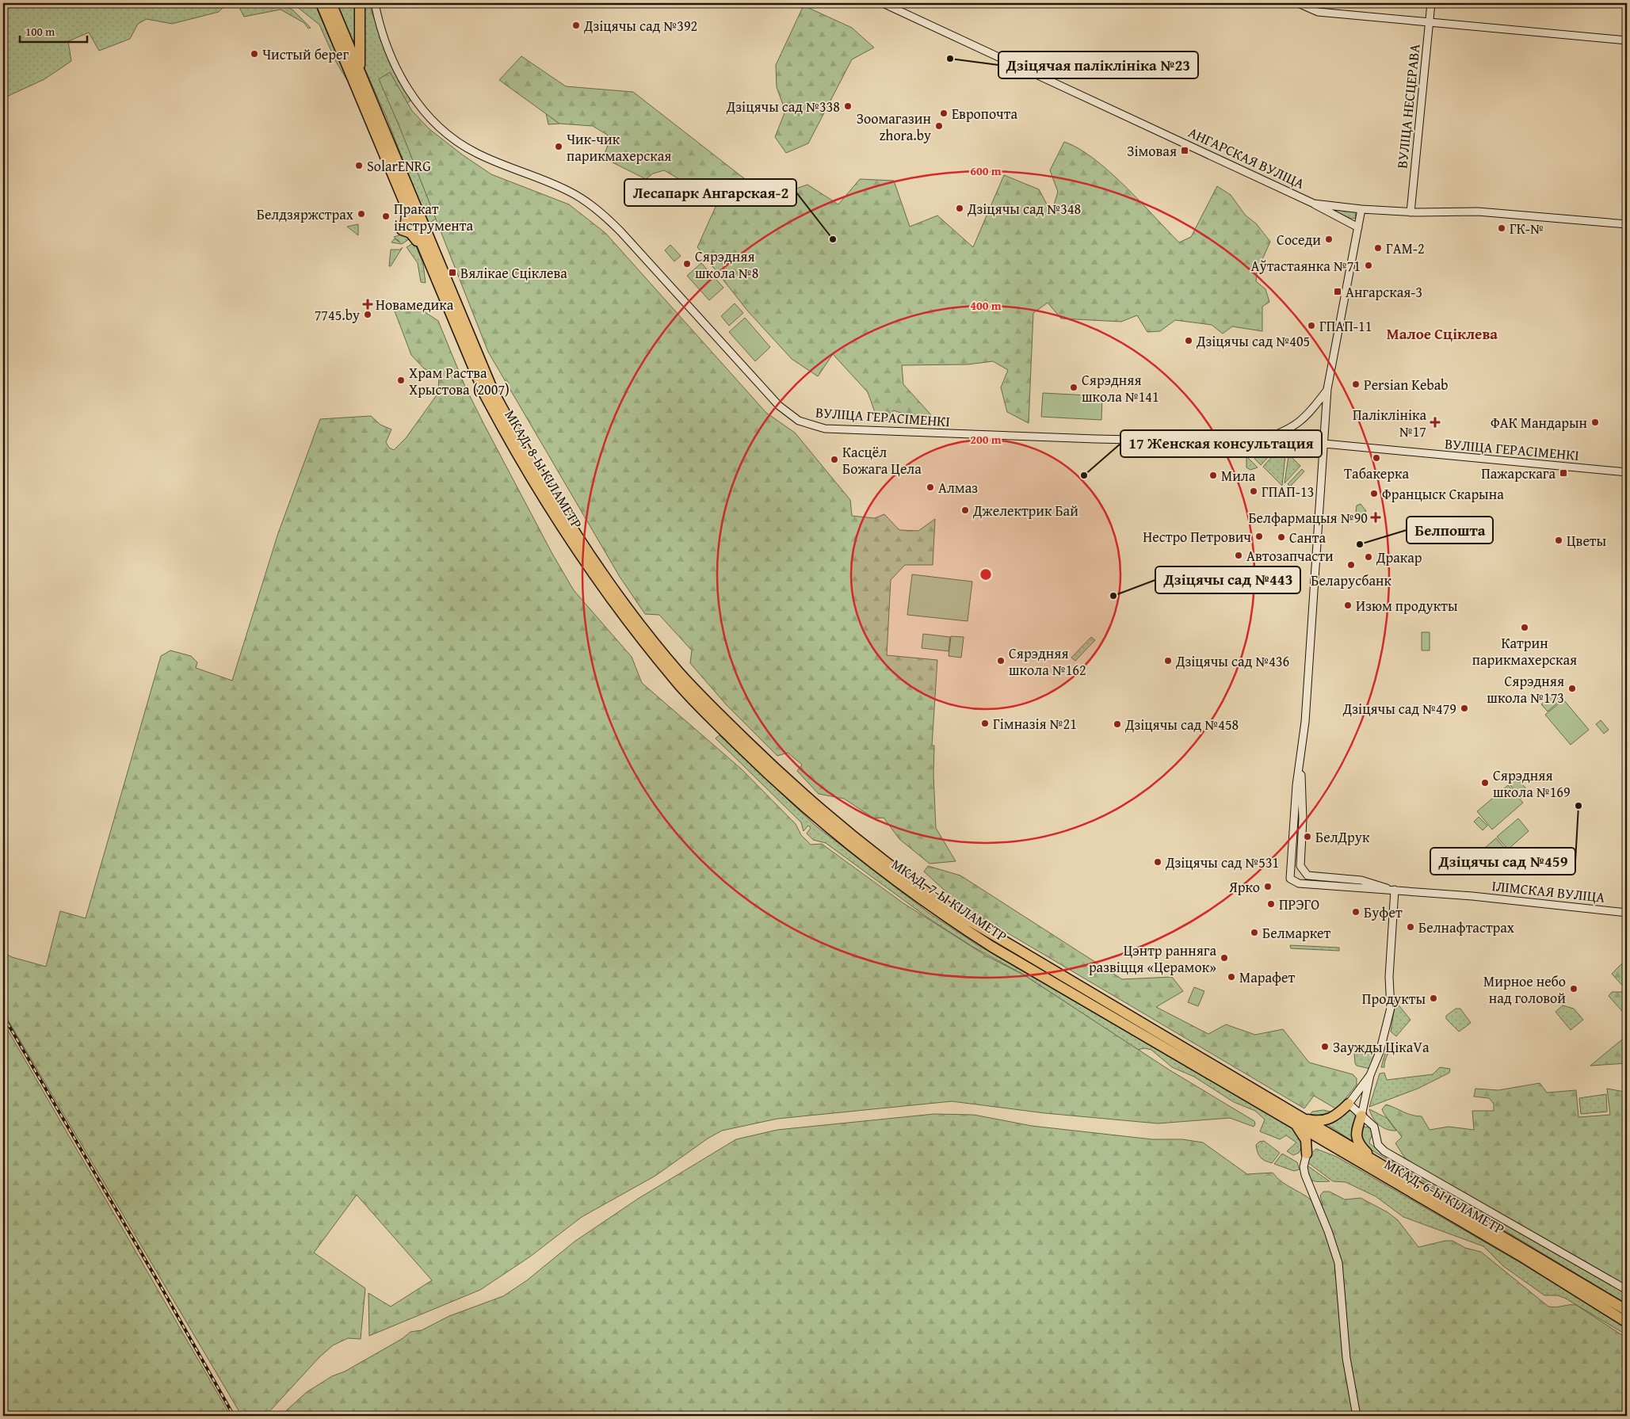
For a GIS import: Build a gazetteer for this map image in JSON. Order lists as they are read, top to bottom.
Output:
{
  "streets": {
    "highway": ["МКАД, 8-Ы КІЛАМЕТР", "МКАД, 7-Ы КІЛАМЕТР", "МКАД, 6-Ы КІЛАМЕТР"],
    "street": [
      "ВУЛІЦА НЕСЦЕРАВА",
      "АНГАРСКАЯ ВУЛІЦА",
      "ВУЛІЦА ГЕРАСІМЕНКІ",
      "ІЛІМСКАЯ ВУЛІЦА"
    ]
  },
  "crossings": [
    ["ВУЛІЦА НЕСЦЕРАВА", "АНГАРСКАЯ ВУЛІЦА"],
    ["МКАД, 8-Ы КІЛАМЕТР", "МКАД, 7-Ы КІЛАМЕТР"],
    ["МКАД, 7-Ы КІЛАМЕТР", "МКАД, 6-Ы КІЛАМЕТР"]
  ],
  "districts": ["Малое Сціклева"],
  "places": {
    "other": [
      "Дзіцячы сад №392",
      "Чистый берег",
      "Дзіцячая паліклініка №23",
      "Дзіцячы сад №338",
      "Европочта",
      "Зоомагазин zhora.by",
      "Чик-чик парикмахерская",
      "SolarENRG",
      "Дзіцячы сад №348",
      "Белдзяржстрах",
      "Пракат інструмента",
      "ГК-№",
      "Лесапарк Ангарская-2",
      "Соседи",
      "ГАМ-2",
      "Сярэдняя школа №8",
      "Аўтастаянка №71",
      "7745.by",
      "ГПАП-11",
      "Дзіцячы сад №405",
      "Храм Раства Хрыстова (2007)",
      "Persian Kebab",
      "Сярэдняя школа №141",
      "ФАК Мандарын",
      "Табакерка",
      "Касцёл Божага Цела",
      "17 Женская консультация",
      "Мила",
      "Алмаз",
      "ГПАП-13",
      "Францыск Скарына",
      "Джелектрик Бай",
      "Нестро Петрович",
      "Санта",
      "Цветы",
      "Белпошта",
      "Автозапчасти",
      "Дракар",
      "Беларусбанк",
      "Дзіцячы сад №443",
      "Изюм продукты",
      "Катрин парикмахерская",
      "Сярэдняя школа №162",
      "Дзіцячы сад №436",
      "Сярэдняя школа №173",
      "Дзіцячы сад №479",
      "Гімназія №21",
      "Дзіцячы сад №458",
      "Сярэдняя школа №169",
      "Дзіцячы сад №459",
      "БелДрук",
      "Дзіцячы сад №531",
      "Ярко",
      "ПРЭГО",
      "Буфет",
      "Белнафтастрах",
      "Белмаркет",
      "Цэнтр ранняга развіцця «Церамок»",
      "Марафет",
      "Мирное небо над головой",
      "Продукты",
      "Заужды ЦікаVа"
    ],
    "transit": [
      "Зімовая",
      "Вялікае Сціклева",
      "Ангарская-3",
      "Пажарскага"
    ],
    "health": ["Новамедика", "Паліклініка №17", "Белфармацыя №90"]
  },
  "scale_bar": "100 m",
  "rings": ["600 m", "400 m", "200 m"]
}
